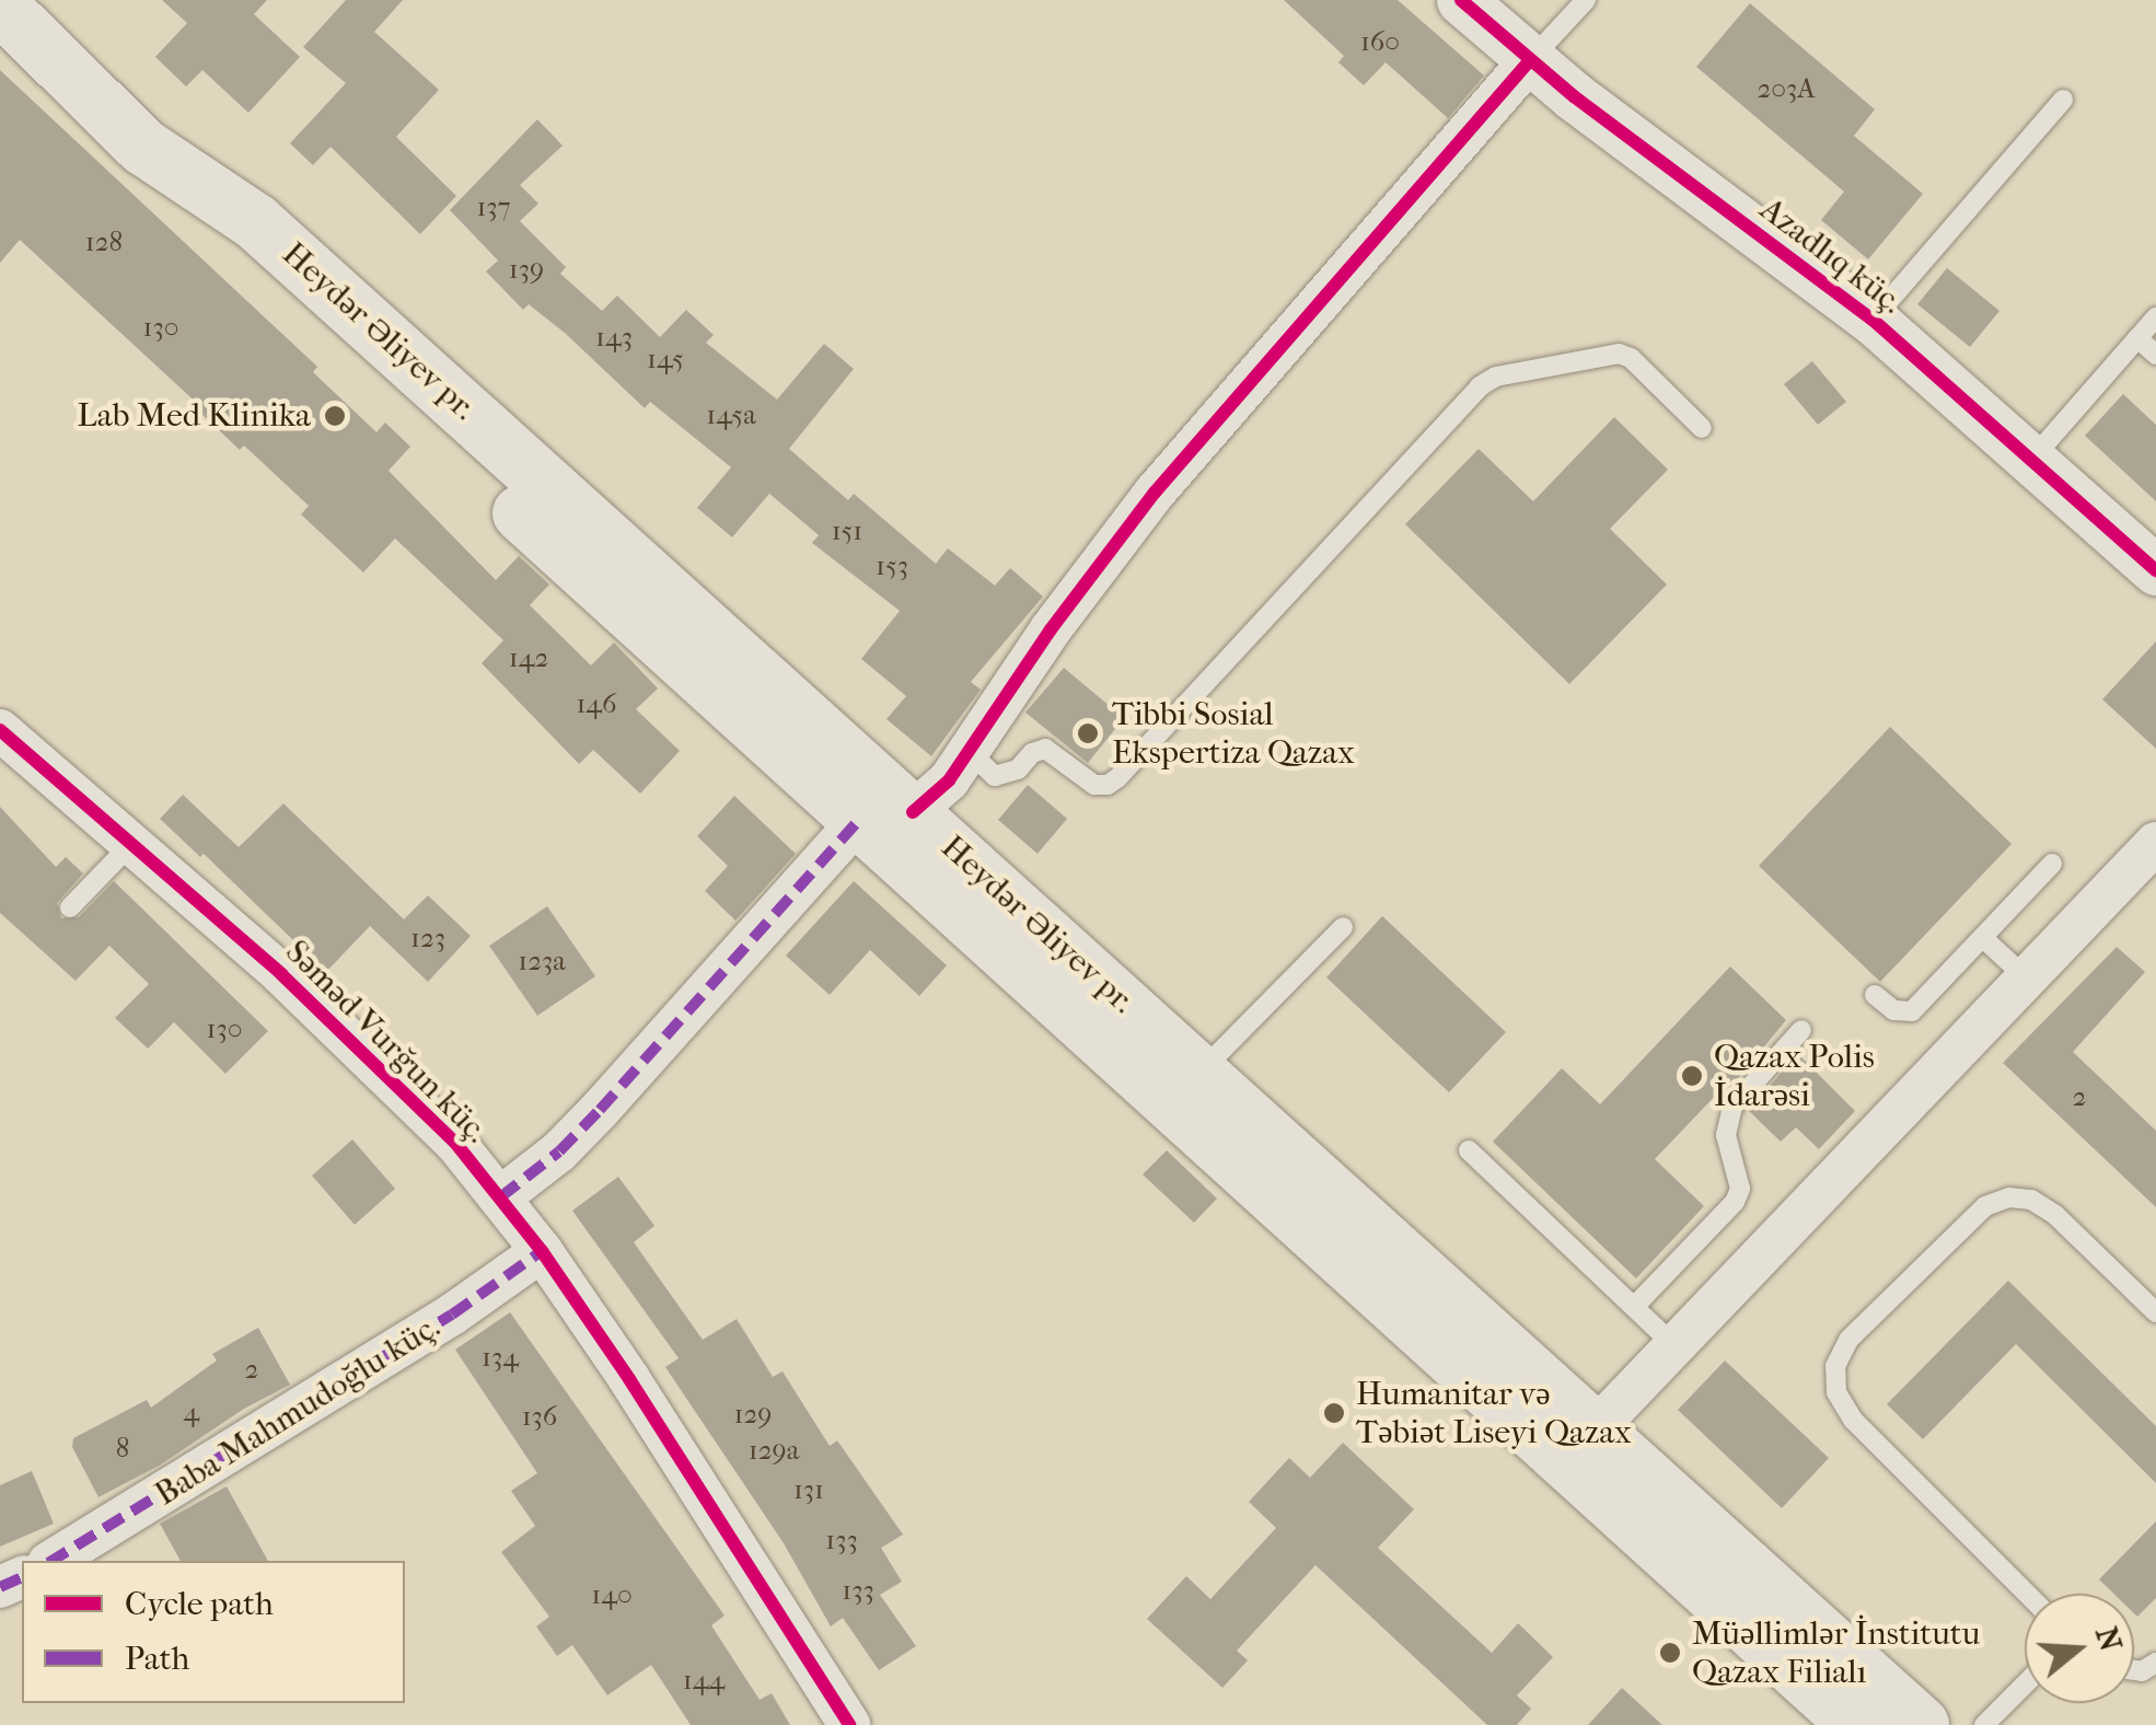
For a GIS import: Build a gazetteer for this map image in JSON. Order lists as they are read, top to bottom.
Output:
{
  "streets": {
    "main road": ["Heydər Əliyev pr."],
    "street": ["Azadlıq küç.", "Səməd Vurğun küç.", "Baba Mahmudoğlu küç."]
  },
  "crossings": [
    ["Səməd Vurğun küç.", "Baba Mahmudoğlu küç."]
  ],
  "places": [
    "Lab Med Klinika",
    "Tibbi Sosial Ekspertiza Qazax",
    "Qazax Polis İdarəsi",
    "Humanitar və Təbiət Liseyi Qazax",
    "Müəllimlər İnstitutu Qazax Filialı"
  ],
  "house_numbers": [
    "160",
    "203A",
    "137",
    "128",
    "139",
    "130",
    "143",
    "145",
    "145a",
    "151",
    "153",
    "142",
    "146",
    "123",
    "123a",
    "130",
    "2",
    "134",
    "2",
    "4",
    "129",
    "136",
    "8",
    "129a",
    "131",
    "133",
    "133",
    "140",
    "144"
  ],
  "legend": ["Cycle path", "Path"],
  "north": "right"
}
